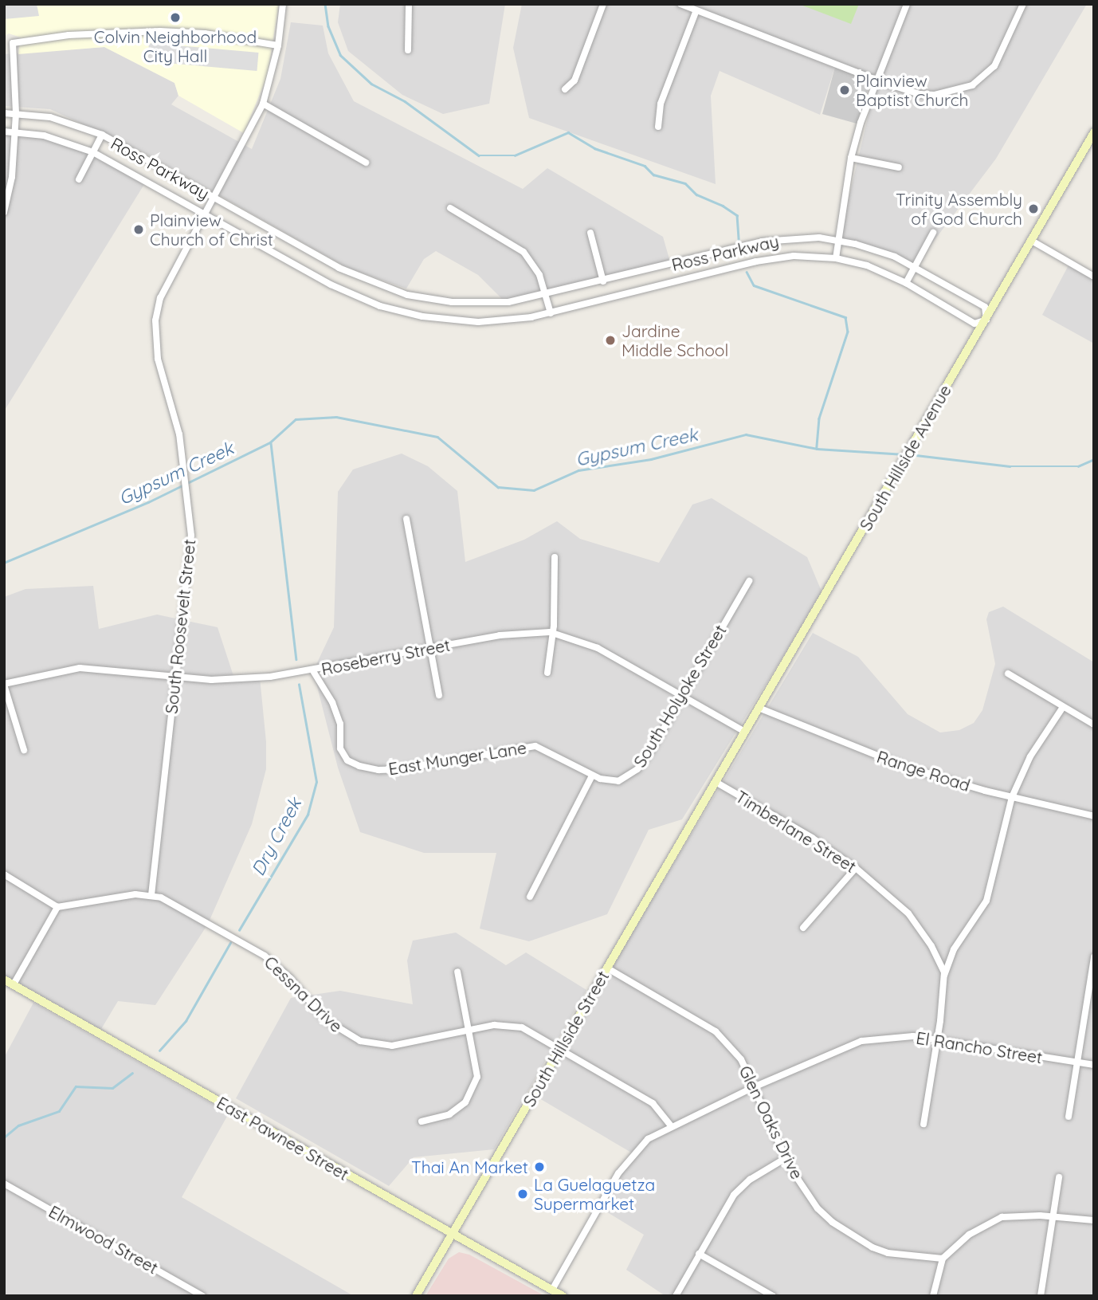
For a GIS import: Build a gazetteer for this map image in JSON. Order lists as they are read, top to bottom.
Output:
{
  "streets": {
    "main road": ["South Hillside Avenue", "South Hillside Street", "East Pawnee Street"],
    "street": [
      "Ross Parkway",
      "South Roosevelt Street",
      "Roseberry Street",
      "South Holyoke Street",
      "East Munger Lane",
      "Range Road",
      "Timberlane Street",
      "Cessna Drive",
      "El Rancho Street",
      "Glen Oaks Drive",
      "Elmwood Street"
    ]
  },
  "crossings": [
    ["Ross Parkway", "South Hillside Avenue"],
    ["Ross Parkway", "South Roosevelt Street"],
    ["South Hillside Avenue", "Roseberry Street"],
    ["South Hillside Avenue", "Range Road"],
    ["South Hillside Avenue", "Timberlane Street"],
    ["South Hillside Avenue", "South Hillside Street"],
    ["South Roosevelt Street", "Roseberry Street"],
    ["South Roosevelt Street", "Cessna Drive"],
    ["Roseberry Street", "South Holyoke Street"],
    ["Roseberry Street", "East Munger Lane"],
    ["South Holyoke Street", "East Munger Lane"],
    ["Timberlane Street", "South Hillside Street"],
    ["Timberlane Street", "El Rancho Street"],
    ["Cessna Drive", "South Hillside Street"],
    ["Cessna Drive", "El Rancho Street"],
    ["South Hillside Street", "Glen Oaks Drive"],
    ["South Hillside Street", "East Pawnee Street"],
    ["El Rancho Street", "Glen Oaks Drive"],
    ["El Rancho Street", "East Pawnee Street"]
  ],
  "water": ["Gypsum Creek", "Dry Creek"],
  "places": [
    "Colvin Neighborhood City Hall",
    "Plainview Baptist Church",
    "Trinity Assembly of God Church",
    "Plainview Church of Christ",
    "Jardine Middle School",
    "Thai An Market",
    "La Guelaguetza Supermarket"
  ]
}
